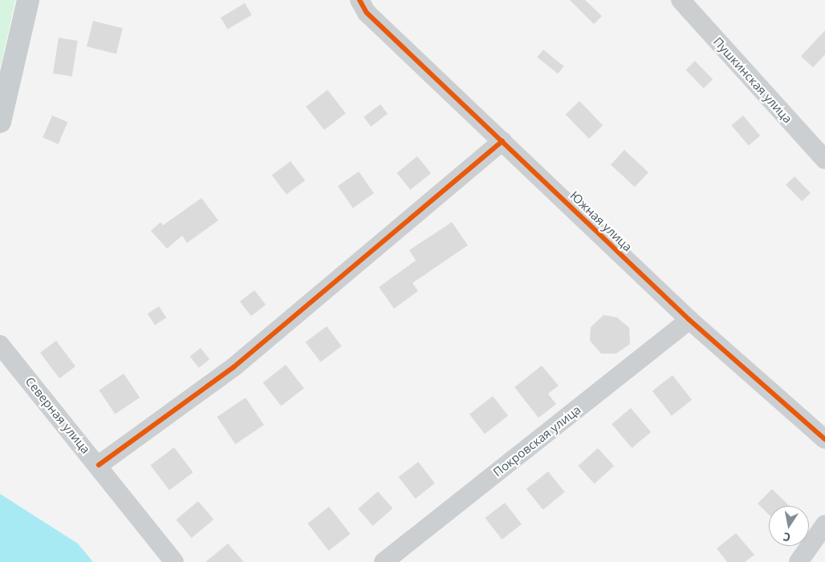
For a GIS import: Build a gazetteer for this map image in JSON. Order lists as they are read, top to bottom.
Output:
{
  "streets": {
    "street": [
      "Пушкинская улица",
      "Южная улица",
      "Северная улица",
      "Покровская улица"
    ]
  },
  "crossings": [
    ["Южная улица", "Покровская улица"]
  ],
  "north": "bottom"
}
